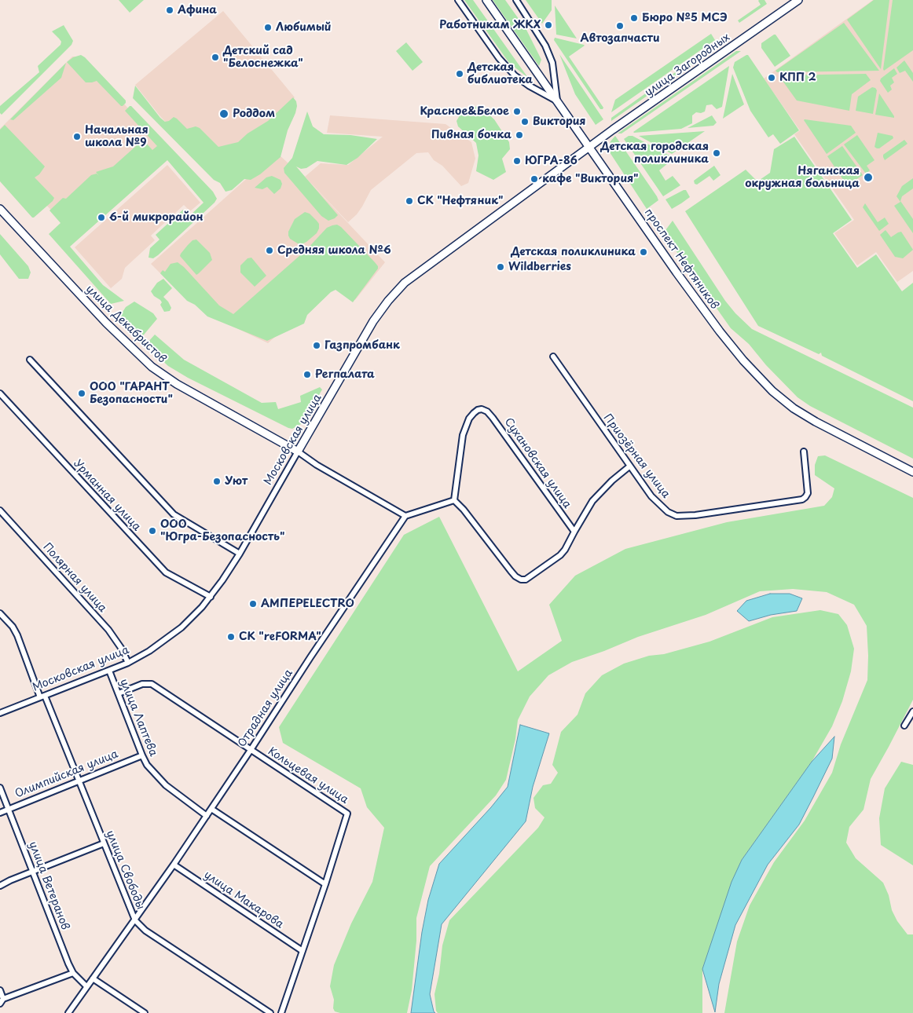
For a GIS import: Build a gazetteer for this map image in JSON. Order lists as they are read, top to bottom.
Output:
{
  "streets": {
    "main road": [
      "улица Загородных",
      "проспект Нефтяников",
      "улица Декабристов",
      "Московская улица"
    ],
    "street": [
      "Приозёрная улица",
      "Сухановская улица",
      "Урманная улица",
      "Полярная улица",
      "Отрадная улица",
      "улица Лаптева",
      "Олимпийская улица",
      "Кольцевая улица",
      "улица Свободы",
      "улица Ветеранов",
      "улица Макарова"
    ]
  },
  "crossings": [
    ["улица Загородных", "проспект Нефтяников"],
    ["улица Загородных", "Московская улица"],
    ["проспект Нефтяников", "Московская улица"],
    ["улица Декабристов", "Московская улица"],
    ["Московская улица", "Урманная улица"],
    ["Московская улица", "Полярная улица"],
    ["Московская улица", "улица Лаптева"],
    ["Московская улица", "улица Свободы"],
    ["Отрадная улица", "улица Лаптева"],
    ["Отрадная улица", "Кольцевая улица"],
    ["Отрадная улица", "улица Свободы"],
    ["Отрадная улица", "улица Ветеранов"],
    ["Отрадная улица", "улица Макарова"],
    ["улица Лаптева", "Олимпийская улица"],
    ["улица Лаптева", "Кольцевая улица"],
    ["Олимпийская улица", "улица Свободы"],
    ["Олимпийская улица", "улица Ветеранов"],
    ["Кольцевая улица", "улица Макарова"]
  ],
  "places": [
    "Афина",
    "Бюро №5 МСЭ",
    "Работникам ЖКХ",
    "Автозапчасти",
    "Любимый",
    "Детский сад \"Белоснежка\"",
    "Детская библиотека",
    "КПП 2",
    "Красное&Белое",
    "Роддом",
    "Виктория",
    "Пивная бочка",
    "Начальная школа №9",
    "Детская городская поликлиника",
    "ЮГРА-86",
    "Няганская окружная больница",
    "кафе \"Виктория\"",
    "СК \"Нефтяник\"",
    "6-й микрорайон",
    "Средняя школа №6",
    "Детская поликлиника",
    "Wildberries",
    "Газпромбанк",
    "Регпалата",
    "ООО \"ГАРАНТ Безопасности\"",
    "Уют",
    "ООО \"Югра-Безопасность\"",
    "АМПЕРELECTRO",
    "СК \"reFORMA\""
  ]
}
